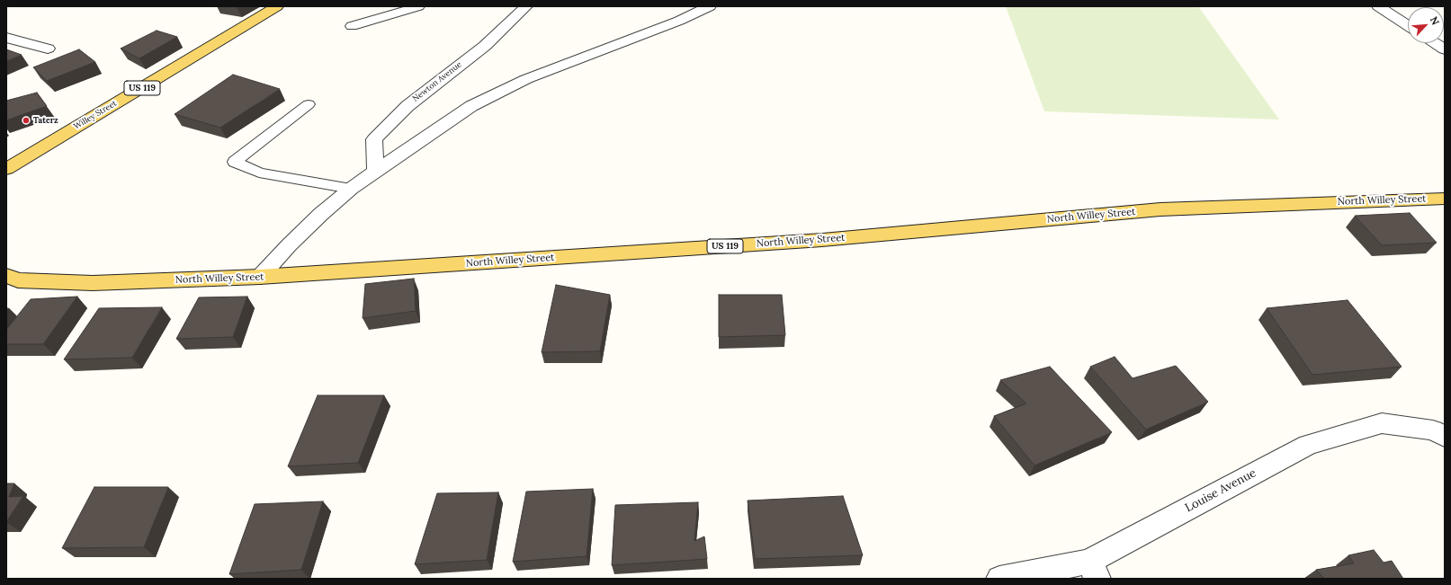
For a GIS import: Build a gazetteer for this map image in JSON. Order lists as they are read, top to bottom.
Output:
{
  "streets": {
    "main road": ["US 119", "Willey Street", "North Willey Street"],
    "street": ["Newton Avenue", "Louise Avenue"]
  },
  "places": ["Taterz"],
  "north": "top right"
}
